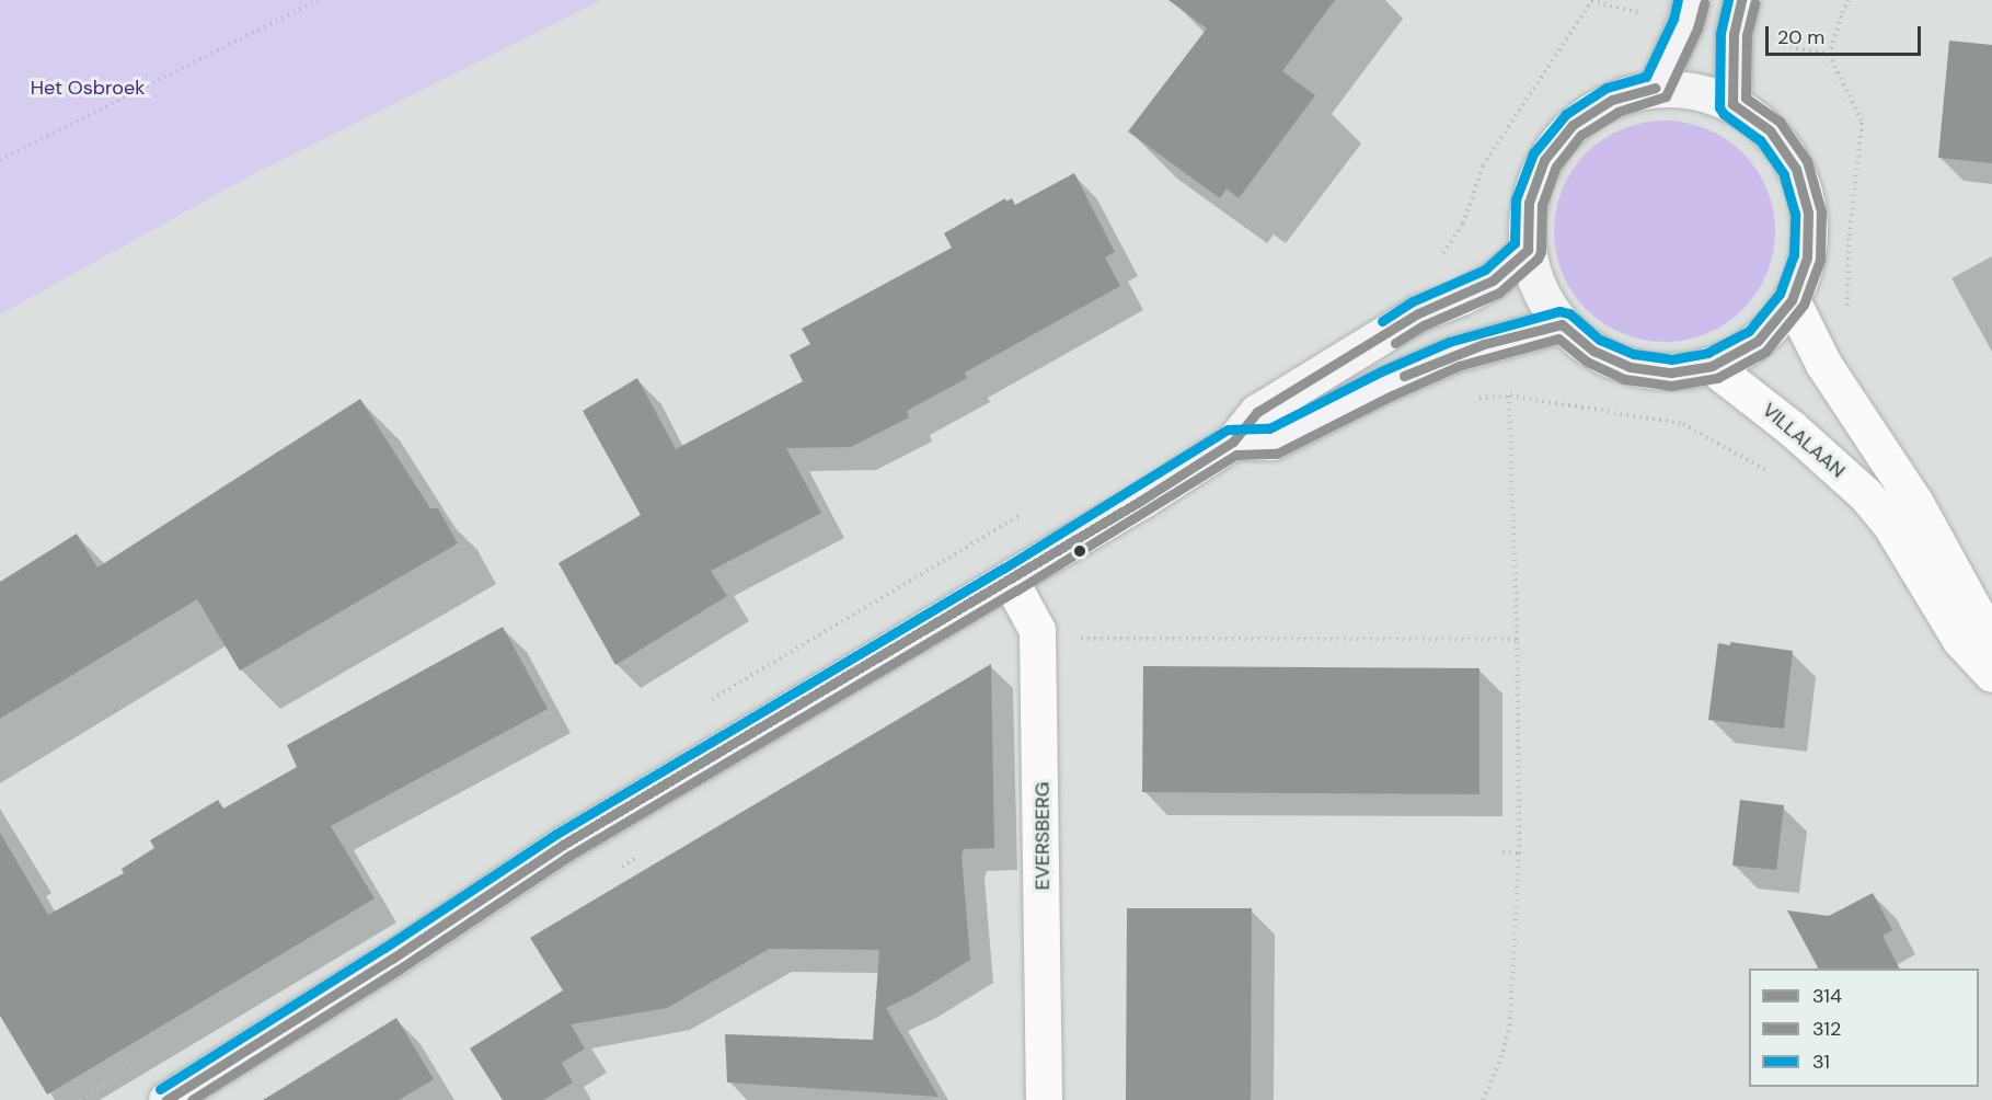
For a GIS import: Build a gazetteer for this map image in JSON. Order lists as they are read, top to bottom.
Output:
{
  "streets": {
    "street": ["VILLALAAN", "EVERSBERG"]
  },
  "parks": ["Het Osbroek"],
  "lines": ["transit line 314", "transit line 31", "transit line 312"],
  "legend": ["314", "312", "31"],
  "scale_bar": "20 m"
}
